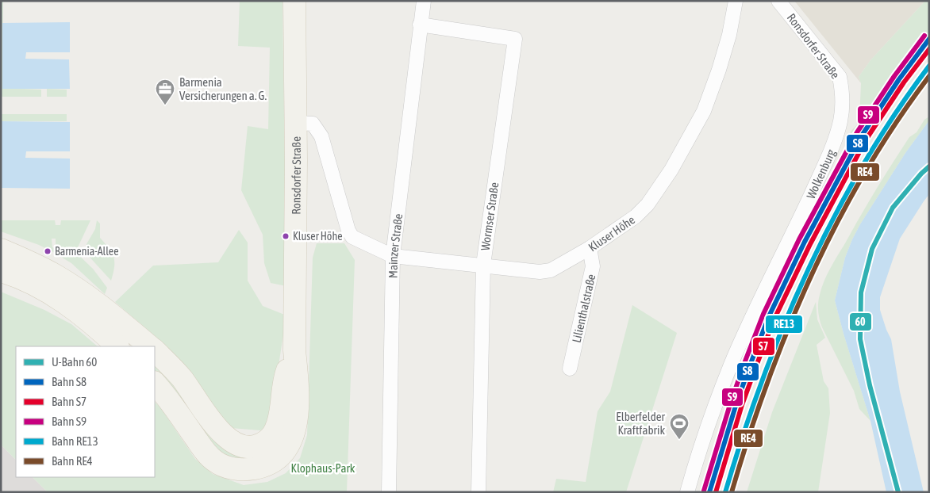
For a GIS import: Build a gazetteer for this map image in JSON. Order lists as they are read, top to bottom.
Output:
{
  "streets": {
    "main road": ["Ronsdorfer Straße"],
    "street": [
      "Wolkenburg",
      "Wormser Straße",
      "Kluser Höhe",
      "Mainzer Straße",
      "Lilienthalstraße"
    ]
  },
  "crossings": [
    ["Ronsdorfer Straße", "Wolkenburg"],
    ["Ronsdorfer Straße", "Kluser Höhe"],
    ["Wormser Straße", "Kluser Höhe"],
    ["Wormser Straße", "Mainzer Straße"],
    ["Kluser Höhe", "Mainzer Straße"],
    ["Kluser Höhe", "Lilienthalstraße"]
  ],
  "parks": ["Klophaus-Park"],
  "places": {
    "office": ["Barmenia Versicherungen a. G."],
    "other": ["Kluser Höhe", "Barmenia-Allee"],
    "sports": ["Elberfelder Kraftfabrik"]
  },
  "lines": [
    "rail line S9",
    "rail line S8",
    "rail line S7",
    "rail line RE13",
    "rail line RE4",
    "metro line 60"
  ],
  "legend": [
    "U-Bahn 60",
    "Bahn S8",
    "Bahn S7",
    "Bahn S9",
    "Bahn RE13",
    "Bahn RE4"
  ]
}
